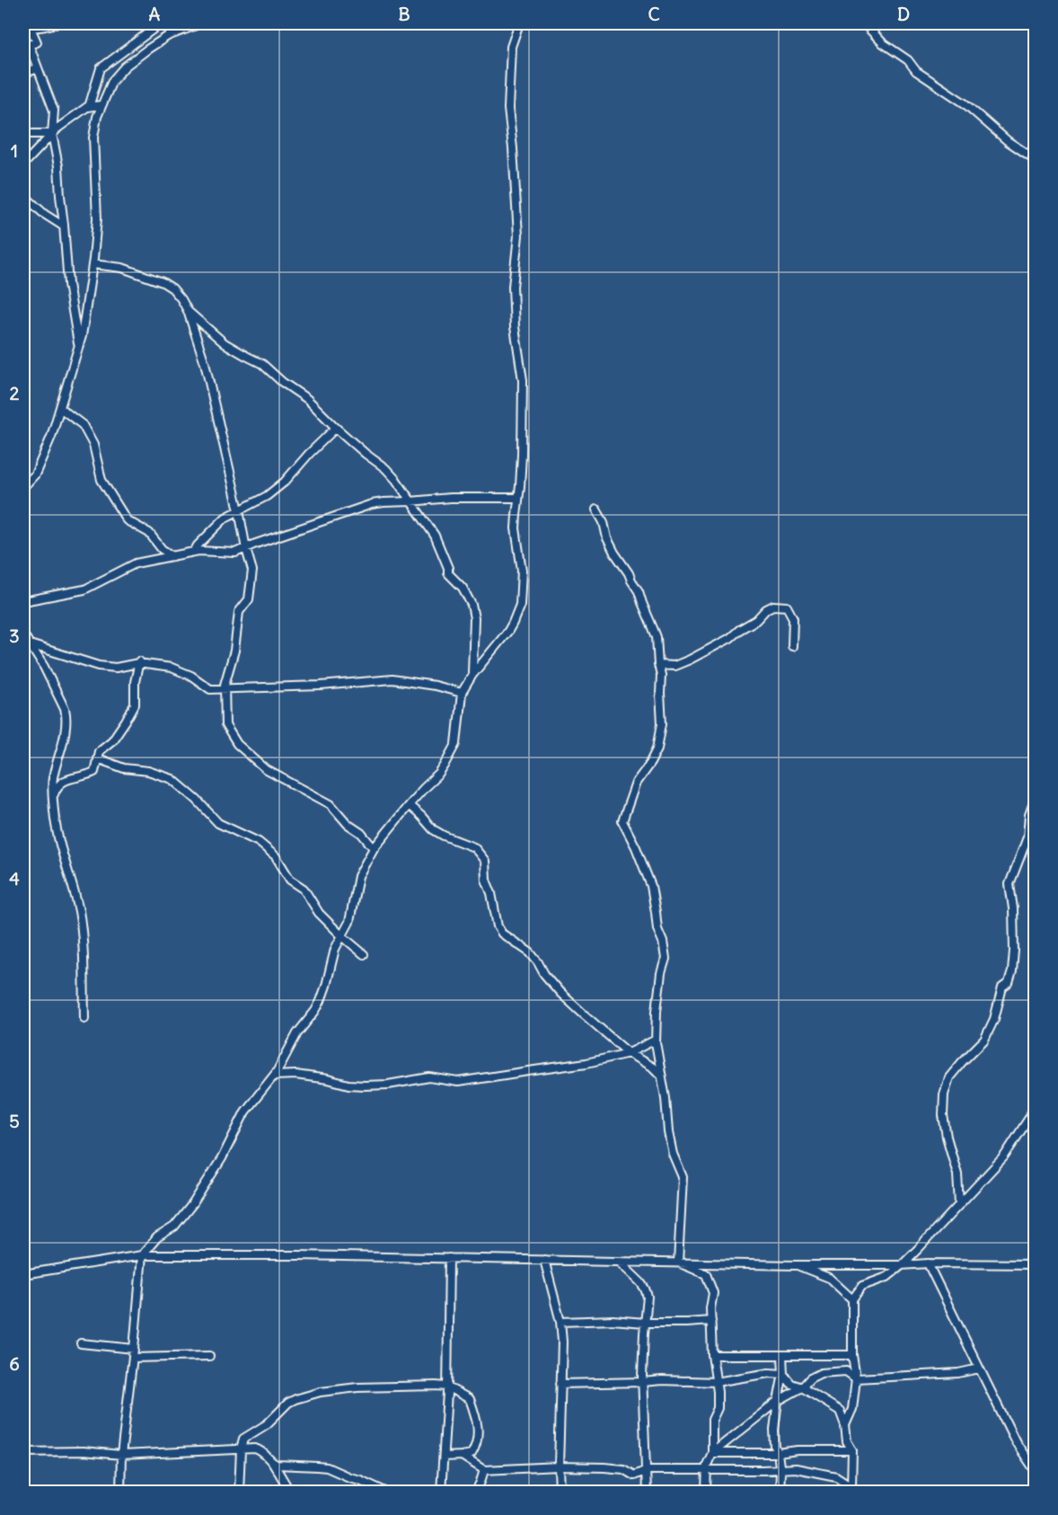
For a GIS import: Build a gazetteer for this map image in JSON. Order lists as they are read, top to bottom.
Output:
{
  "grid": {
    "columns": [
      "A",
      "B",
      "C",
      "D"
    ],
    "rows": [
      "1",
      "2",
      "3",
      "4",
      "5",
      "6"
    ]
  }
}
